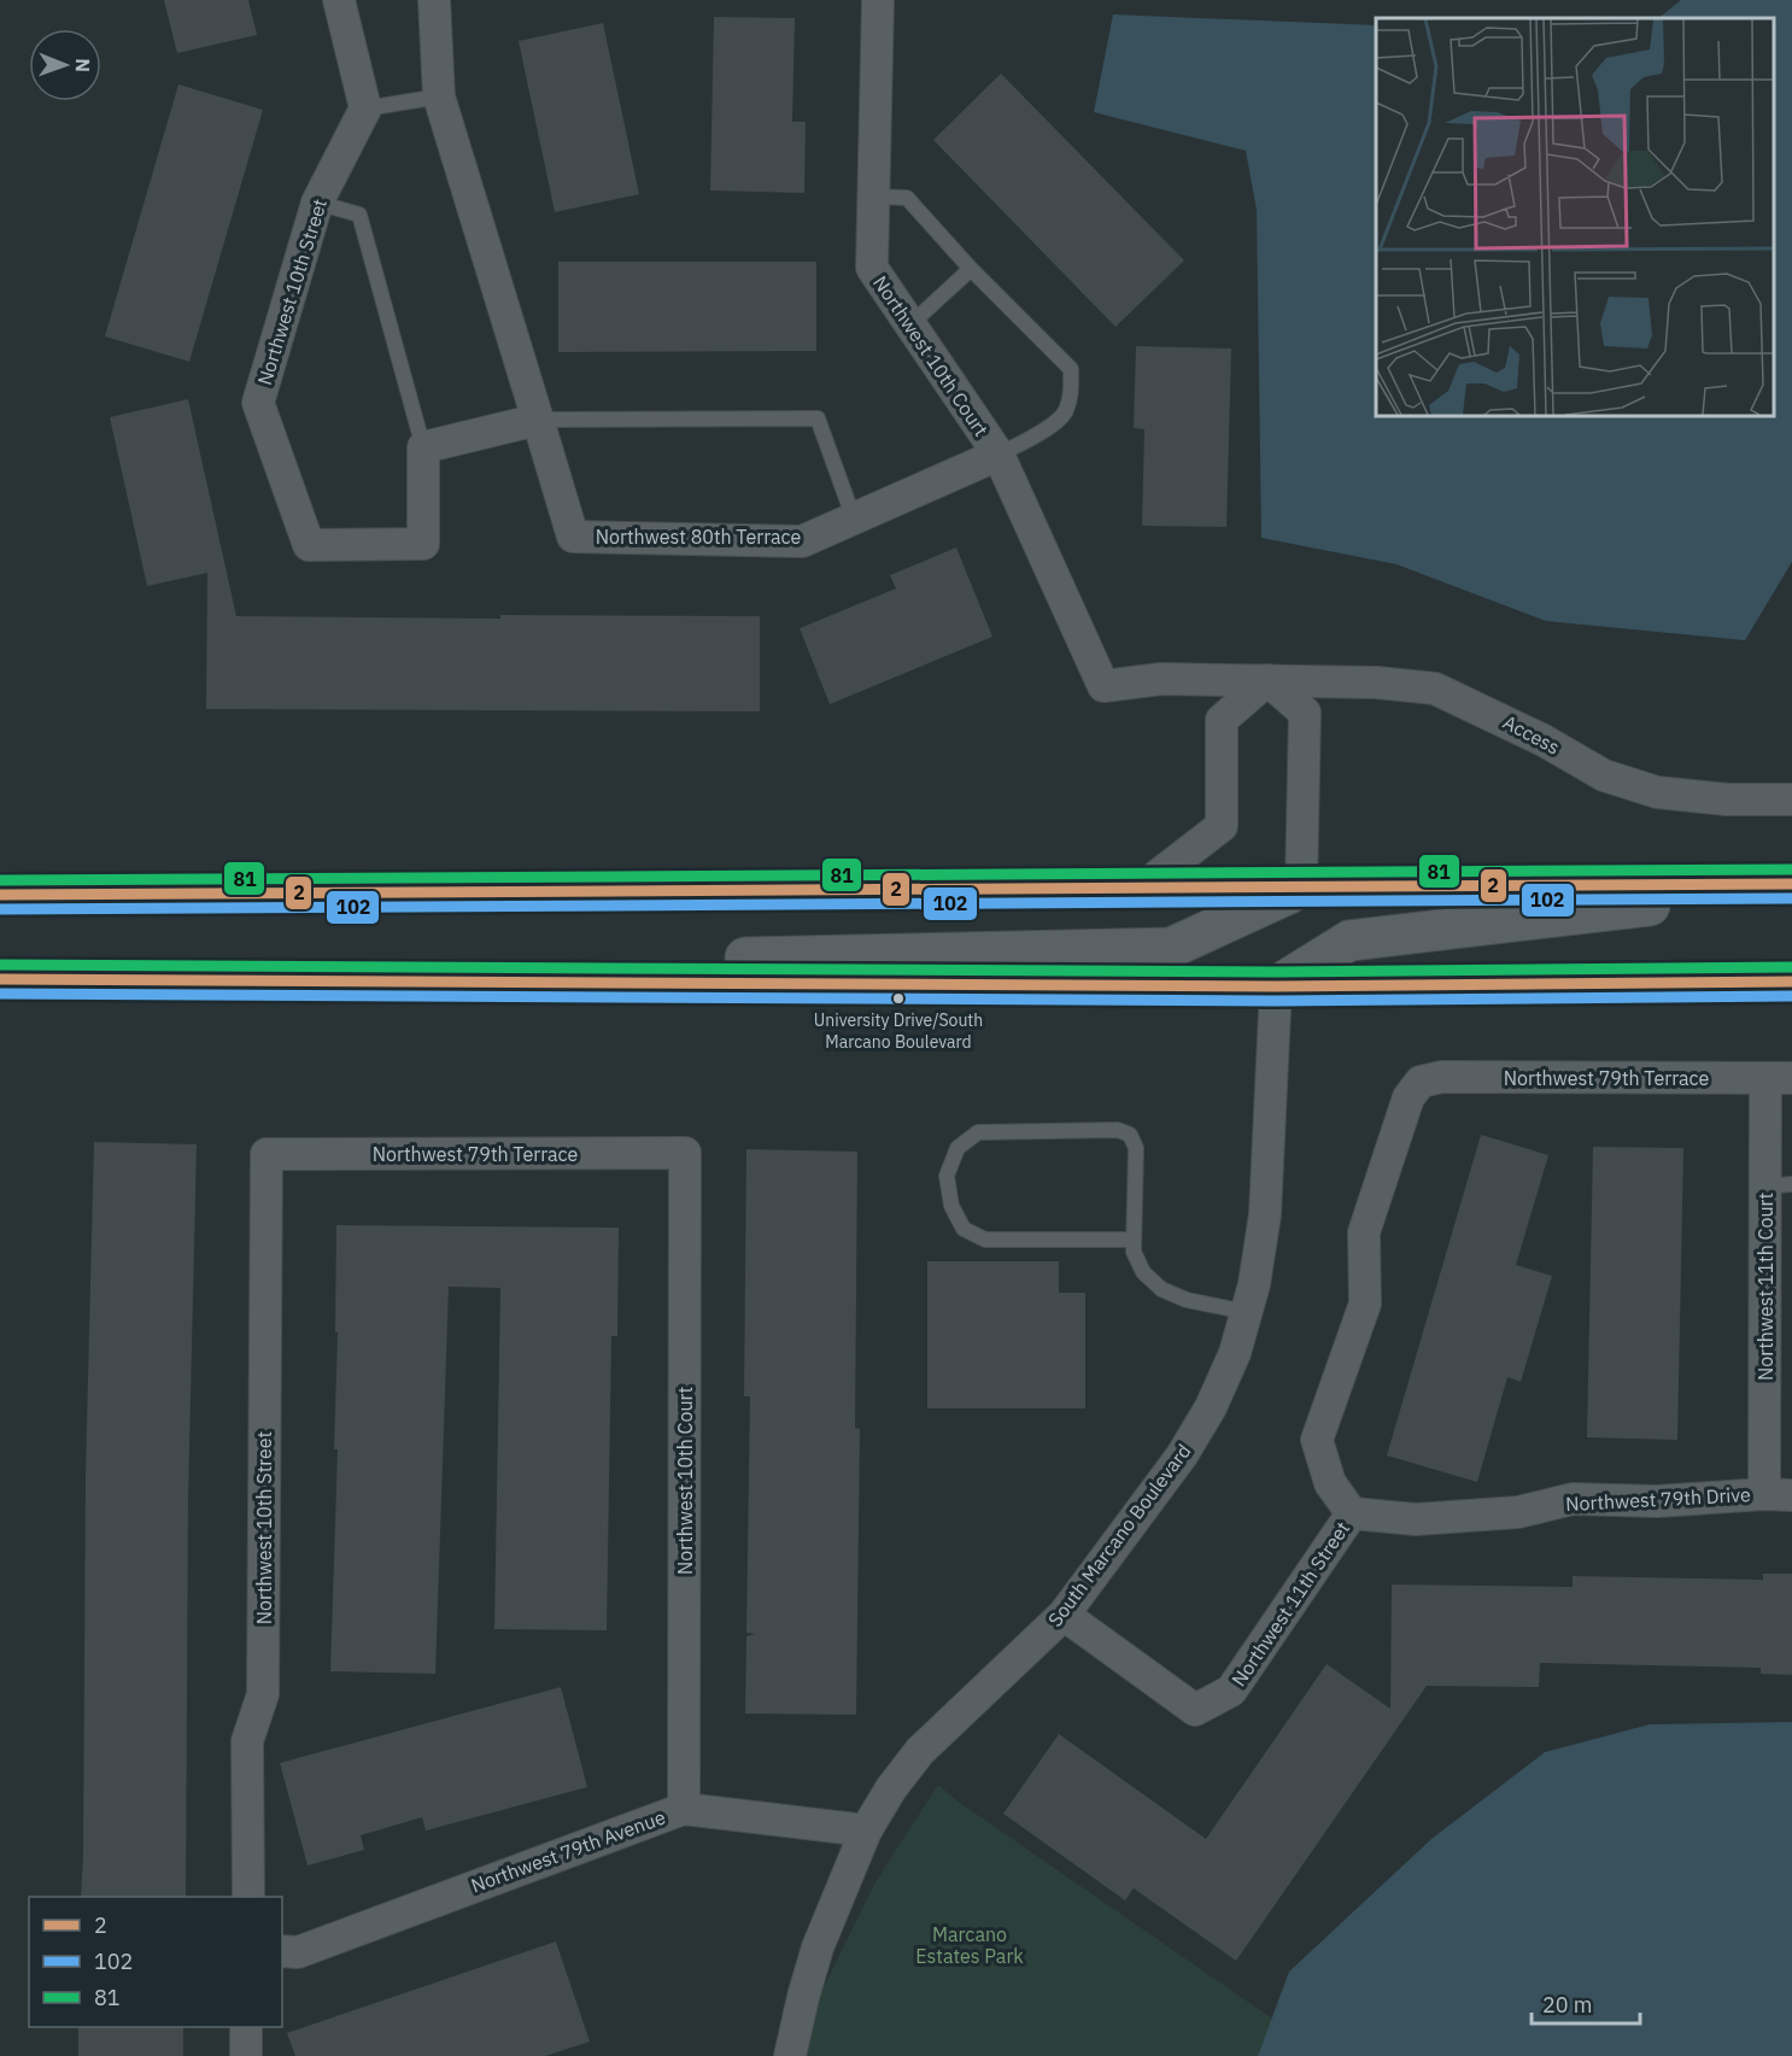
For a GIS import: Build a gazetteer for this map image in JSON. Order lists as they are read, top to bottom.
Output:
{
  "streets": {
    "street": [
      "Northwest 10th Street",
      "Northwest 10th Court",
      "Northwest 80th Terrace",
      "Access",
      "Northwest 79th Terrace",
      "Northwest 11th Court",
      "Northwest 79th Drive",
      "South Marcano Boulevard",
      "Northwest 11th Street",
      "Northwest 79th Avenue"
    ]
  },
  "crossings": [
    ["Northwest 10th Street", "Northwest 79th Terrace"],
    ["Northwest 10th Court", "Northwest 80th Terrace"],
    ["Northwest 10th Court", "Access"],
    ["Northwest 10th Court", "Northwest 79th Terrace"],
    ["Northwest 10th Court", "Northwest 79th Avenue"],
    ["Northwest 79th Terrace", "Northwest 11th Court"],
    ["Northwest 79th Terrace", "Northwest 11th Street"],
    ["Northwest 11th Court", "Northwest 79th Drive"],
    ["Northwest 79th Drive", "Northwest 11th Street"],
    ["South Marcano Boulevard", "Northwest 11th Street"],
    ["South Marcano Boulevard", "Northwest 79th Avenue"]
  ],
  "parks": ["Marcano Estates Park"],
  "places": ["University Drive/South Marcano Boulevard"],
  "lines": ["transit line 81", "transit line 2", "transit line 102"],
  "legend": ["2", "102", "81"],
  "scale_bar": "20 m",
  "north": "right"
}
